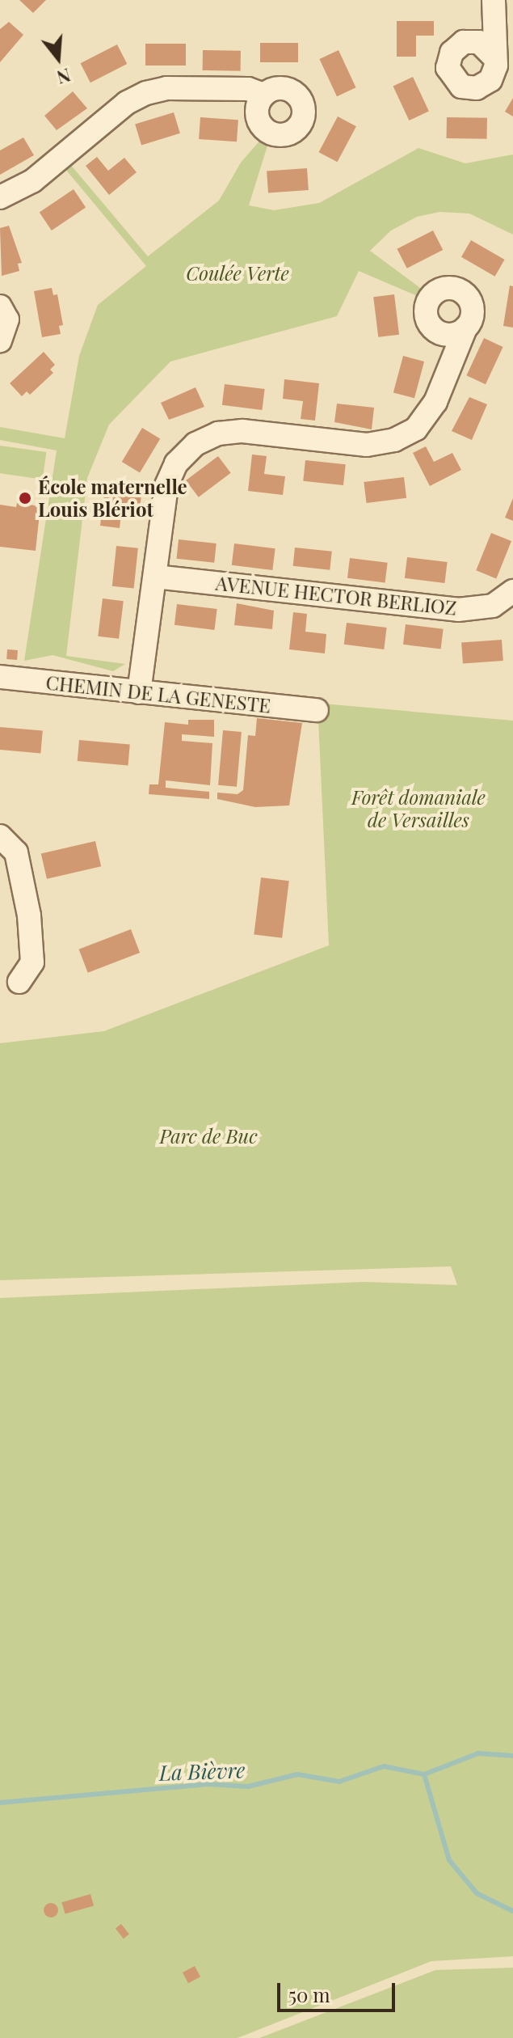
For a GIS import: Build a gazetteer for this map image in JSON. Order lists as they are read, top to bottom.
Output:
{
  "streets": {
    "street": ["AVENUE HECTOR BERLIOZ", "CHEMIN DE LA GENESTE"]
  },
  "water": ["La Bièvre"],
  "parks": ["Coulée Verte", "Forêt domaniale de Versailles", "Parc de Buc"],
  "places": ["École maternelle Louis Blériot"],
  "scale_bar": "50 m",
  "north": "bottom"
}
